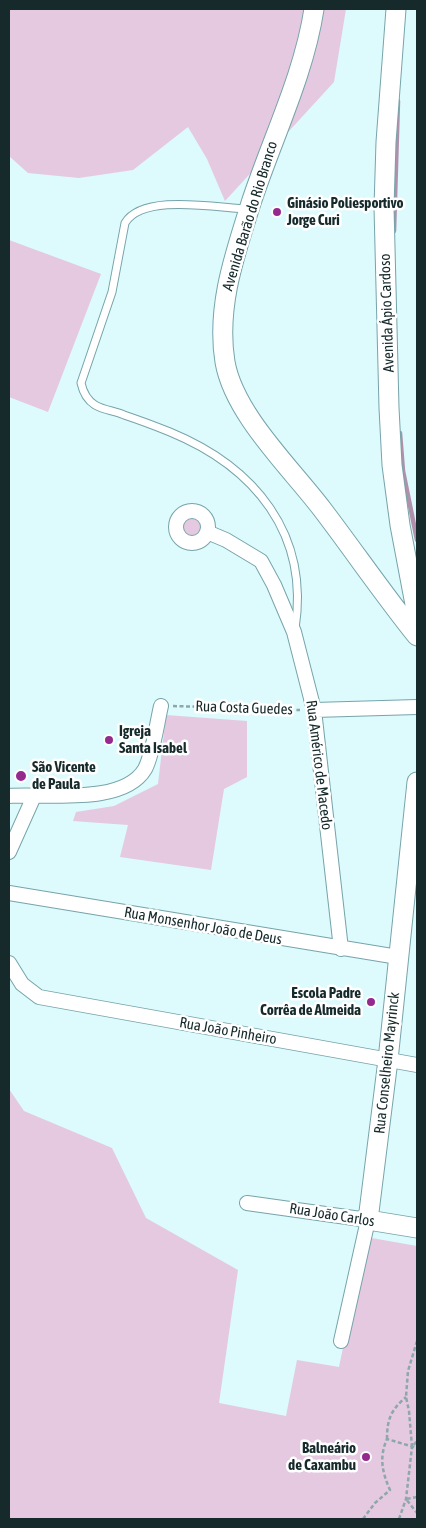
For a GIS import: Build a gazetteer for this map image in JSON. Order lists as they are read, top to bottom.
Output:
{
  "streets": {
    "street": [
      "Avenida Barão do Rio Branco",
      "Avenida Ápio Cardoso",
      "Rua Costa Guedes",
      "Rua Américo de Macedo",
      "Rua Monsenhor João de Deus",
      "Rua João Pinheiro",
      "Rua Conselheiro Mayrinck",
      "Rua João Carlos"
    ]
  },
  "crossings": [
    ["Rua Costa Guedes", "Rua Américo de Macedo"],
    ["Rua Américo de Macedo", "Rua Monsenhor João de Deus"],
    ["Rua Monsenhor João de Deus", "Rua Conselheiro Mayrinck"],
    ["Rua João Pinheiro", "Rua Conselheiro Mayrinck"],
    ["Rua Conselheiro Mayrinck", "Rua João Carlos"]
  ],
  "places": [
    "Ginásio Poliesportivo Jorge Curi",
    "Igreja Santa Isabel",
    "São Vicente de Paula",
    "Escola Padre Corrêa de Almeida",
    "Balneário de Caxambu"
  ]
}
